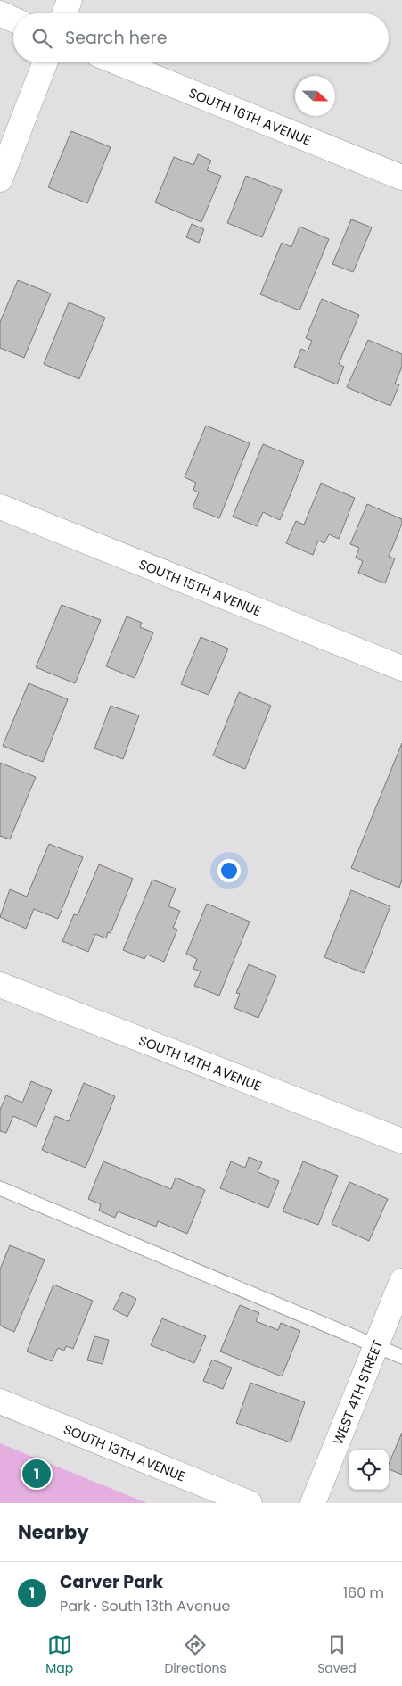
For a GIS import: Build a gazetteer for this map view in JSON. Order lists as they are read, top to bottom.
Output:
{
  "streets": {
    "street": [
      "SOUTH 16TH AVENUE",
      "SOUTH 15TH AVENUE",
      "SOUTH 14TH AVENUE",
      "WEST 4TH STREET",
      "SOUTH 13TH AVENUE"
    ]
  },
  "north": "right",
  "page": {
    "search": "Search here",
    "pins": "1",
    "heading": "Nearby",
    "list": [
      {
        "mark": "1",
        "name": "Carver Park",
        "note": "Park · South 13th Avenue",
        "value": "160 m"
      }
    ],
    "nav": ["Map", "Directions", "Saved"]
  }
}
